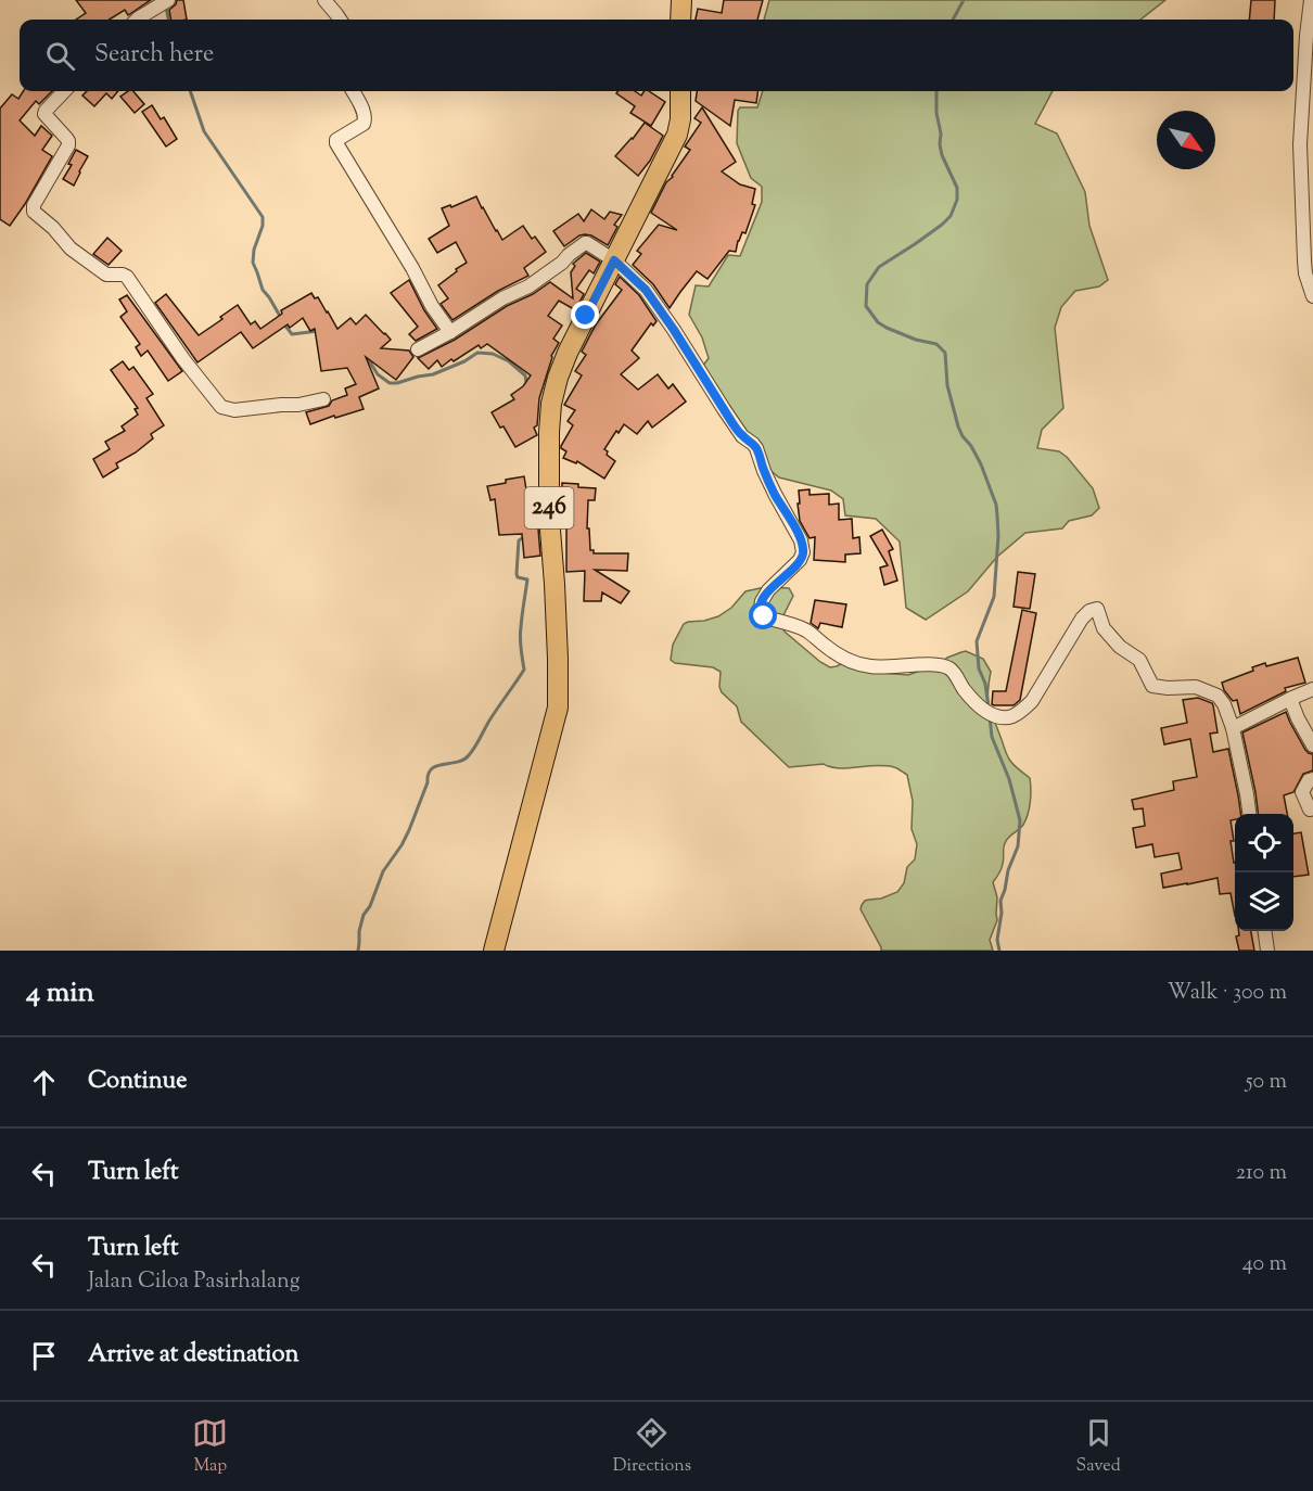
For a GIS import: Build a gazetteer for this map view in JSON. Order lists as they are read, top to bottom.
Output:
{
  "streets": {
    "main road": ["246"]
  },
  "north": "bottom right",
  "page": {
    "search": "Search here",
    "heading": ["4 min", "Walk · 300 m"],
    "list": [
      ["Continue", "50 m"],
      ["Turn left", "210 m"],
      ["Turn left", "Jalan Ciloa Pasirhalang", "40 m"],
      "Arrive at destination"
    ],
    "nav": ["Map", "Directions", "Saved"]
  }
}
